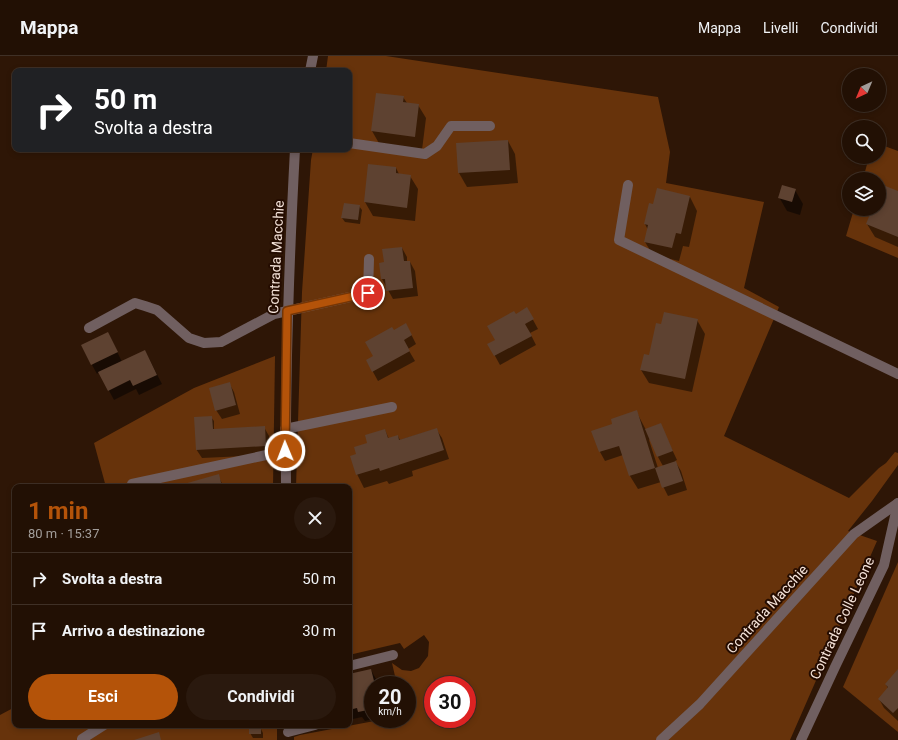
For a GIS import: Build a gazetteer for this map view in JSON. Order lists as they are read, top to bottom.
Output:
{
  "streets": {
    "street": ["Contrada Macchie", "Contrada Colle Leone"]
  },
  "crossings": [
    ["Contrada Macchie", "Contrada Colle Leone"]
  ],
  "north": "bottom left",
  "page": {
    "header": "Mappa",
    "nav": ["Mappa", "Livelli", "Condividi"],
    "turn": ["50 m", "Svolta a destra"],
    "heading": ["1 min", "80 m · 15:37"],
    "list": [
      {
        "name": "Svolta a destra",
        "value": "50 m"
      },
      {
        "name": "Arrivo a destinazione",
        "value": "30 m"
      }
    ],
    "buttons": ["Esci", "Condividi"],
    "speed": "20 km/h",
    "limit": "30"
  }
}
